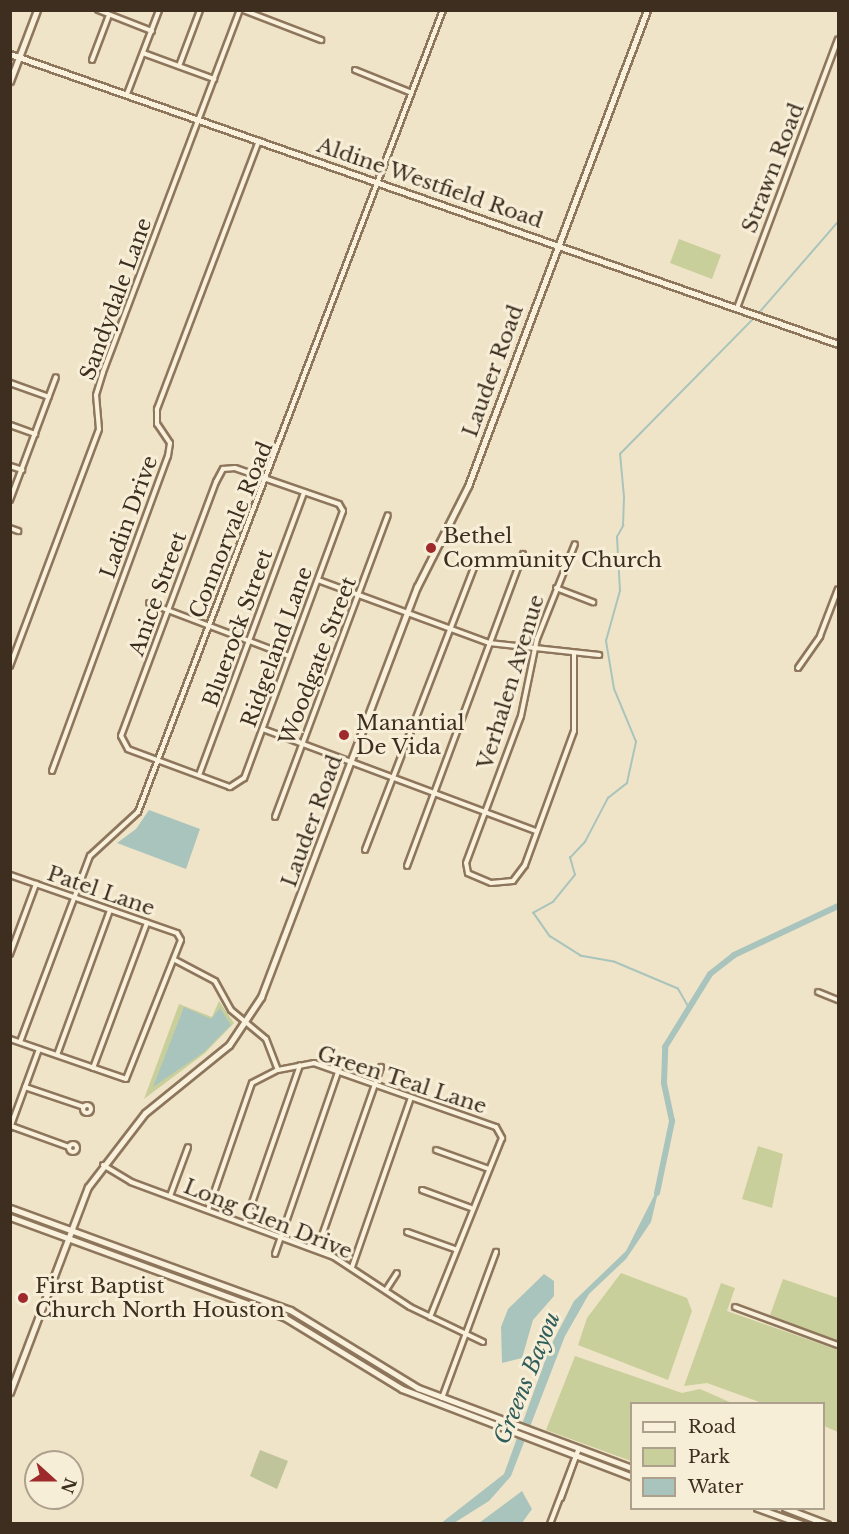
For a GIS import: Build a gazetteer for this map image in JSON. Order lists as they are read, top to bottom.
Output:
{
  "streets": {
    "main road": ["Aldine Westfield Road", "Lauder Road"],
    "street": [
      "Strawn Road",
      "Sandydale Lane",
      "Ladin Drive",
      "Connorvale Road",
      "Anice Street",
      "Bluerock Street",
      "Ridgeland Lane",
      "Woodgate Street",
      "Verhalen Avenue",
      "Patel Lane",
      "Green Teal Lane",
      "Long Glen Drive"
    ]
  },
  "crossings": [
    ["Strawn Road", "Aldine Westfield Road"],
    ["Aldine Westfield Road", "Sandydale Lane"],
    ["Aldine Westfield Road", "Lauder Road"],
    ["Aldine Westfield Road", "Ladin Drive"],
    ["Aldine Westfield Road", "Connorvale Road"],
    ["Lauder Road", "Long Glen Drive"],
    ["Connorvale Road", "Anice Street"],
    ["Connorvale Road", "Patel Lane"],
    ["Bluerock Street", "Ridgeland Lane"],
    ["Green Teal Lane", "Long Glen Drive"]
  ],
  "water": ["Greens Bayou"],
  "places": ["Bethel Community Church", "Manantial De Vida", "First Baptist Church North Houston"],
  "legend": ["Road", "Park", "Water"],
  "north": "right"
}
